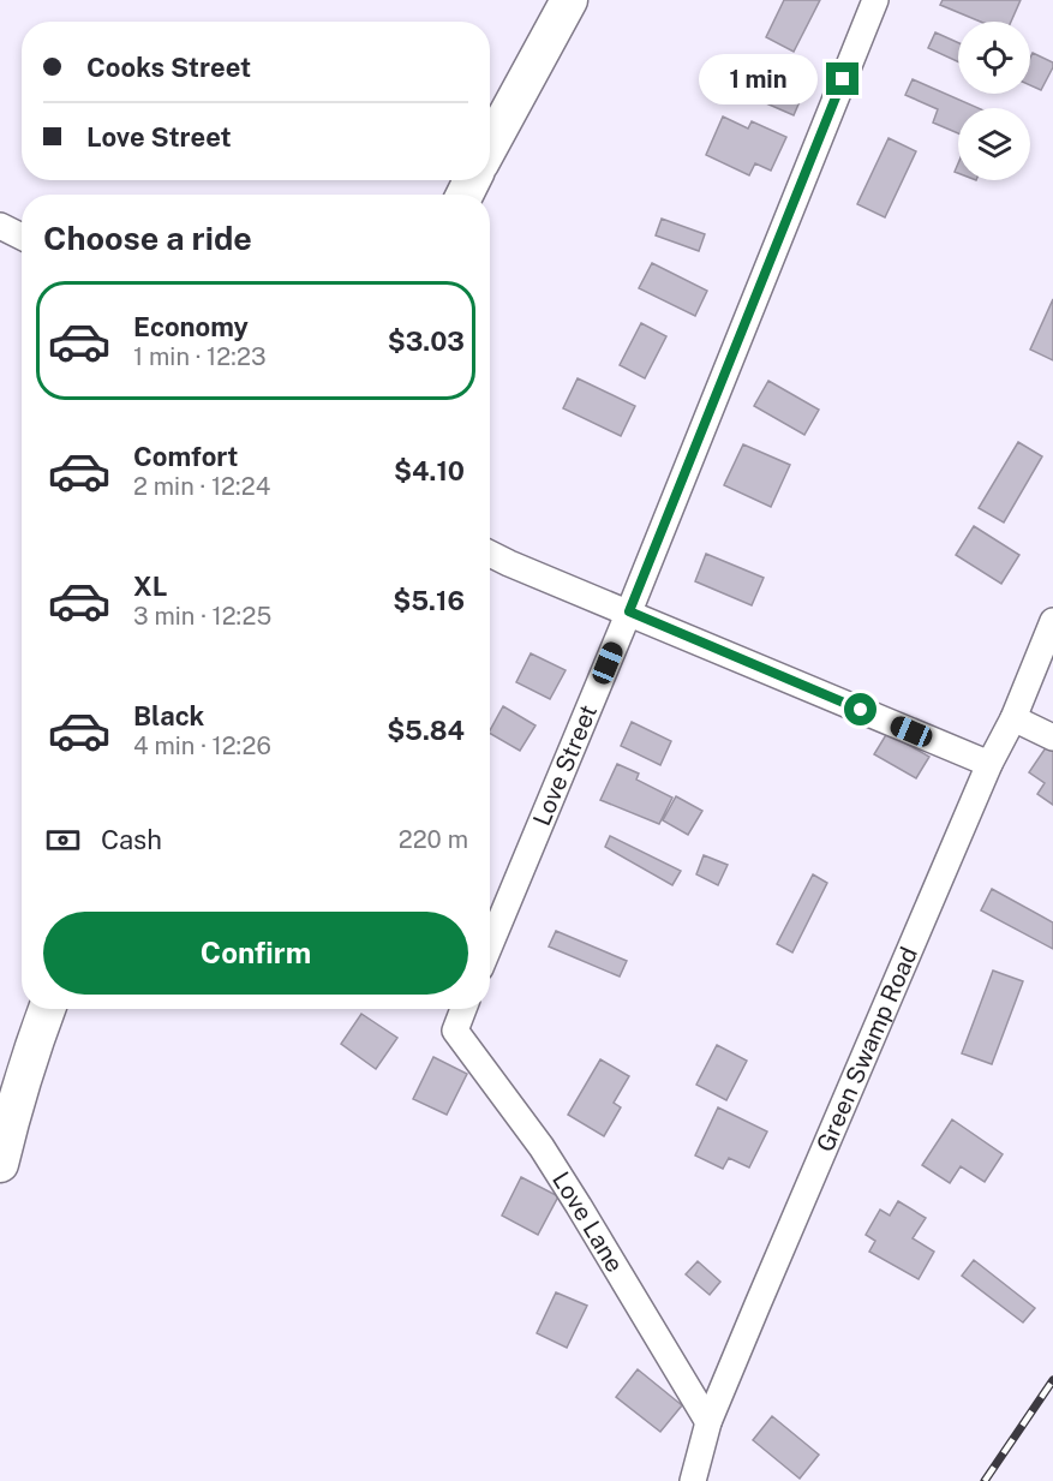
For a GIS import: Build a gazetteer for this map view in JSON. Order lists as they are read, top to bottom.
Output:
{
  "streets": {
    "street": ["Love Street", "Green Swamp Road", "Love Lane"]
  },
  "crossings": [
    ["Green Swamp Road", "Love Lane"]
  ],
  "page": {
    "banner": ["Cooks Street", "Love Street"],
    "bubble": "1 min",
    "heading": "Choose a ride",
    "list": [
      {
        "name": "Economy",
        "note": "1 min · 12:23",
        "value": "$3.03"
      },
      {
        "name": "Comfort",
        "note": "2 min · 12:24",
        "value": "$4.10"
      },
      {
        "name": "XL",
        "note": "3 min · 12:25",
        "value": "$5.16"
      },
      {
        "name": "Black",
        "note": "4 min · 12:26",
        "value": "$5.84"
      }
    ],
    "pay": ["Cash", "220 m"],
    "buttons": "Confirm"
  }
}
